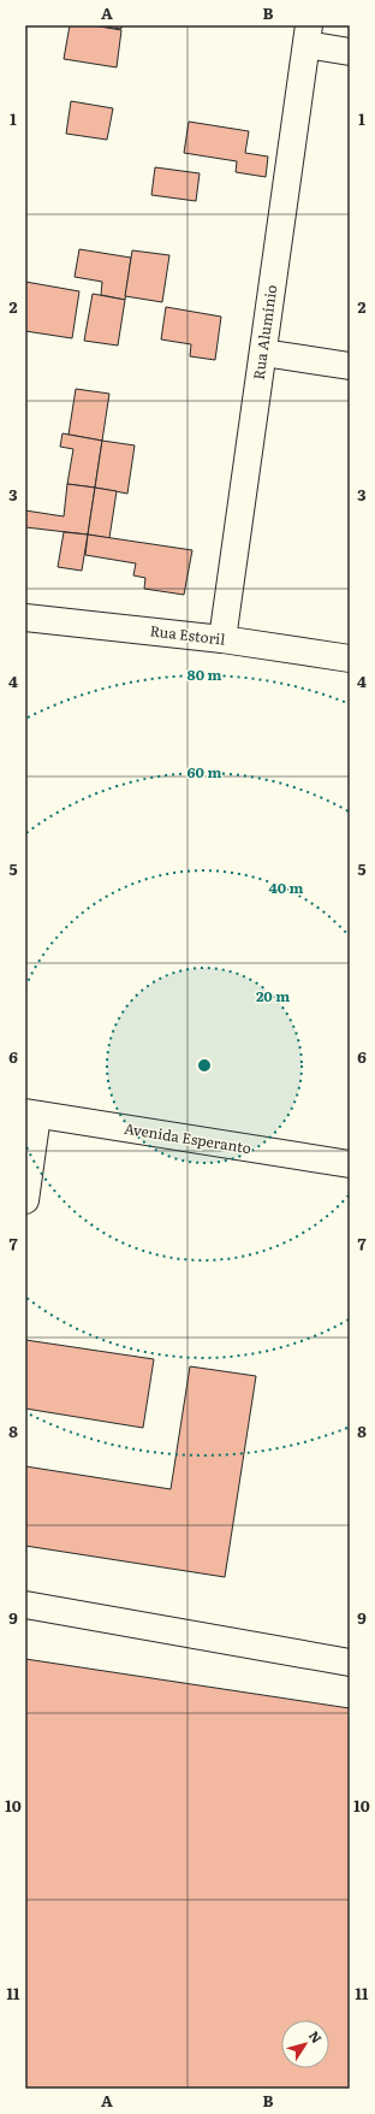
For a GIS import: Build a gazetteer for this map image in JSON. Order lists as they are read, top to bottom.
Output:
{
  "streets": {
    "street": ["Rua Alumínio", "Rua Estoril", "Avenida Esperanto"]
  },
  "crossings": [
    ["Rua Alumínio", "Rua Estoril"]
  ],
  "north": "top right",
  "grid": {
    "columns": ["A", "B"],
    "rows": [
      "1",
      "2",
      "3",
      "4",
      "5",
      "6",
      "7",
      "8",
      "9",
      "10",
      "11"
    ]
  },
  "rings": [
    "80 m",
    "60 m",
    "40 m",
    "20 m"
  ]
}
